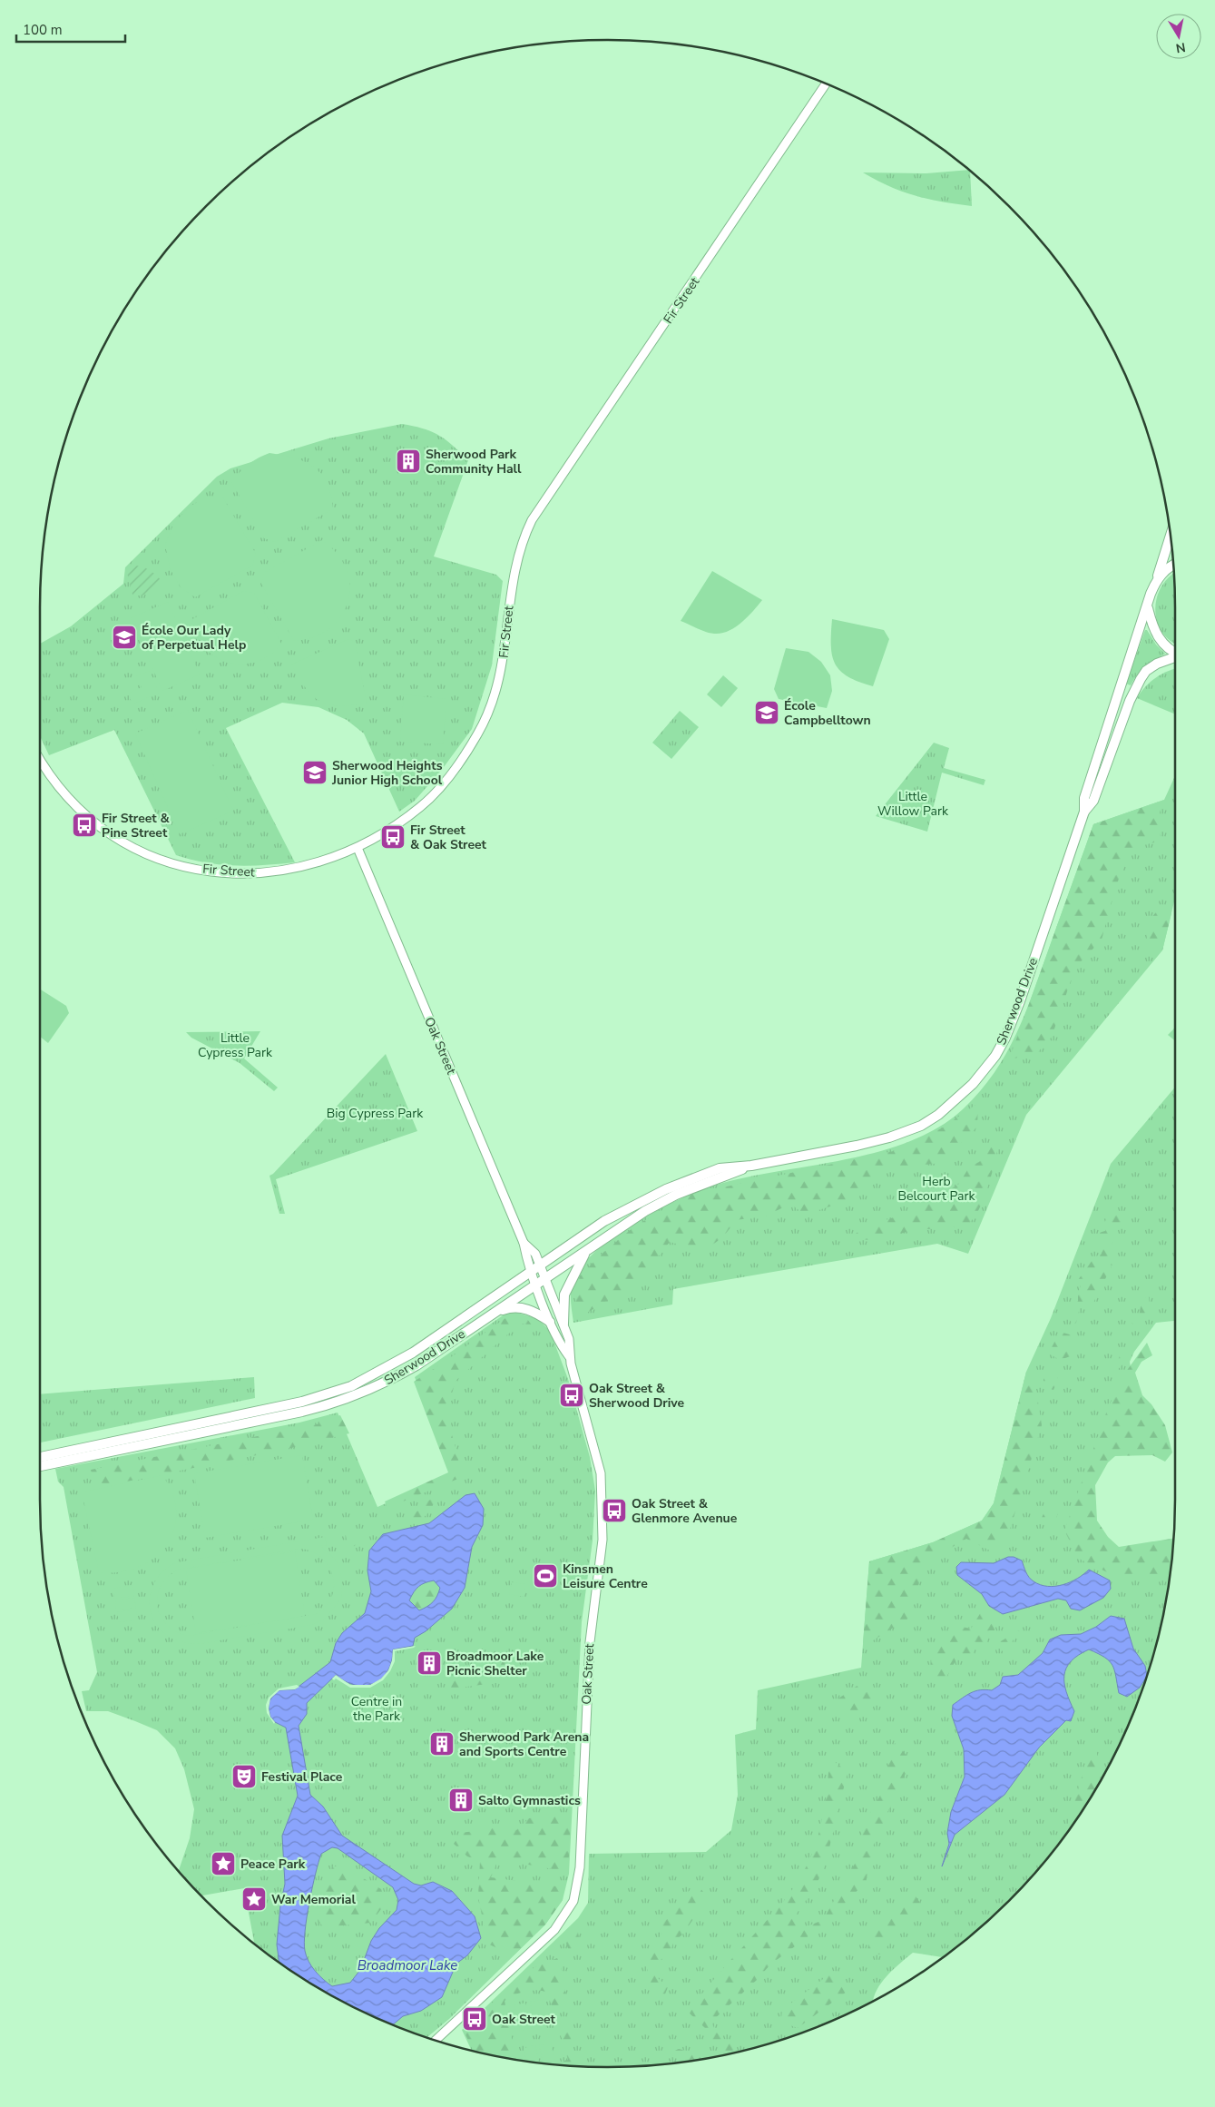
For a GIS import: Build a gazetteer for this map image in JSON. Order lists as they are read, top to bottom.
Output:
{
  "streets": {
    "main road": ["Sherwood Drive"],
    "street": ["Fir Street", "Oak Street"]
  },
  "crossings": [
    ["Fir Street", "Oak Street"],
    ["Sherwood Drive", "Oak Street"]
  ],
  "water": ["Broadmoor Lake"],
  "parks": [
    "Little Willow Park",
    "Little Cypress Park",
    "Big Cypress Park",
    "Herb Belcourt Park",
    "Centre in the Park"
  ],
  "places": {
    "building": [
      "Sherwood Park Community Hall",
      "Broadmoor Lake Picnic Shelter",
      "Sherwood Park Arena and Sports Centre",
      "Salto Gymnastics"
    ],
    "school or university": ["École Our Lady of Perpetual Help", "École Campbelltown", "Sherwood Heights Junior High School"],
    "bus stop": [
      "Fir Street & Pine Street",
      "Fir Street & Oak Street",
      "Oak Street & Sherwood Drive",
      "Oak Street & Glenmore Avenue",
      "Oak Street"
    ],
    "sports": ["Kinsmen Leisure Centre"],
    "theatre": ["Festival Place"],
    "place": ["Peace Park", "War Memorial"]
  },
  "scale_bar": "100 m",
  "north": "bottom"
}
